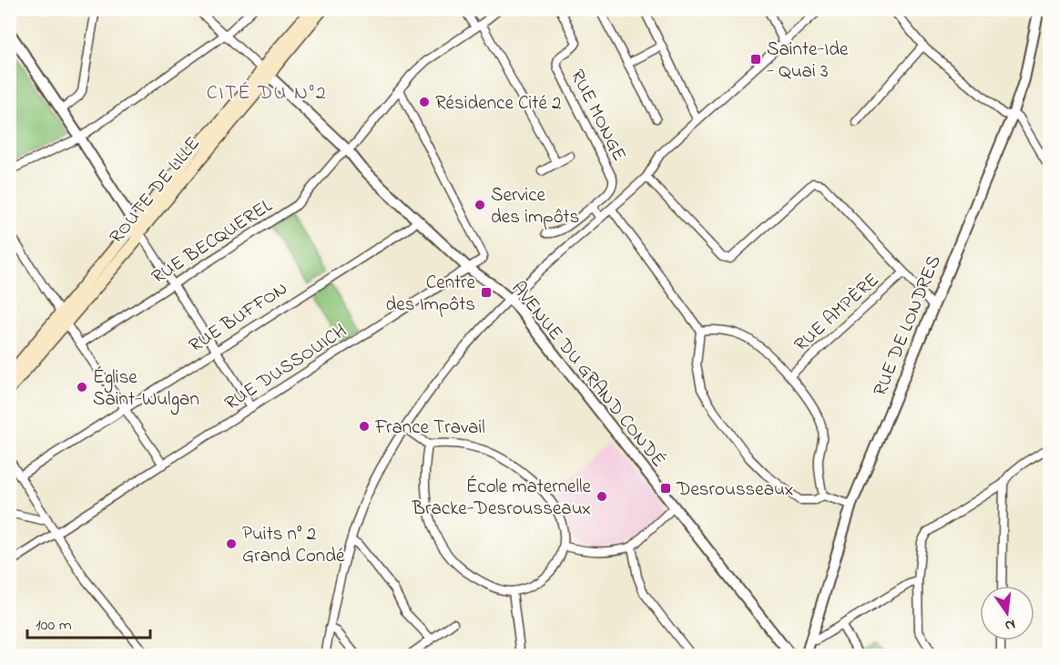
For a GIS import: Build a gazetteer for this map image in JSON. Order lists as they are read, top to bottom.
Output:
{
  "streets": {
    "main road": ["ROUTE DE LILLE"],
    "street": [
      "RUE MONGE",
      "RUE BECQUEREL",
      "RUE AMPÈRE",
      "RUE BUFFON",
      "RUE DE LONDRES",
      "RUE DUSSOUICH",
      "AVENUE DU GRAND CONDÉ"
    ]
  },
  "crossings": [
    ["ROUTE DE LILLE", "AVENUE DU GRAND CONDÉ"],
    ["RUE BECQUEREL", "AVENUE DU GRAND CONDÉ"],
    ["RUE BUFFON", "AVENUE DU GRAND CONDÉ"],
    ["RUE DUSSOUICH", "AVENUE DU GRAND CONDÉ"]
  ],
  "districts": ["CITÉ DU N°2"],
  "places": {
    "transit": ["Sainte-Ide - Quai 3", "Centre des Impôts", "Desrousseaux"],
    "other": [
      "Résidence Cité 2",
      "Service des impôts",
      "Église Saint-Wulgan",
      "France Travail",
      "École maternelle Bracke-Desrousseaux",
      "Puits n° 2 Grand Condé"
    ]
  },
  "scale_bar": "100 m",
  "north": "bottom"
}
